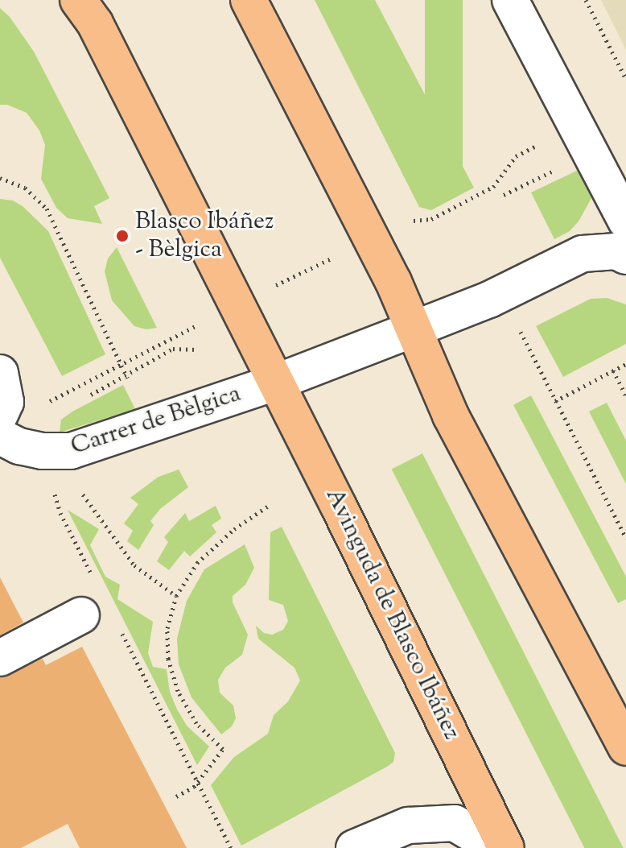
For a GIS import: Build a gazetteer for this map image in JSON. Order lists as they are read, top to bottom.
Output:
{
  "streets": {
    "main road": ["Avinguda de Blasco Ibáñez"],
    "street": ["Carrer de Bèlgica"]
  },
  "crossings": [
    ["Carrer de Bèlgica", "Avinguda de Blasco Ibáñez"]
  ],
  "places": ["Blasco Ibáñez - Bèlgica"]
}
